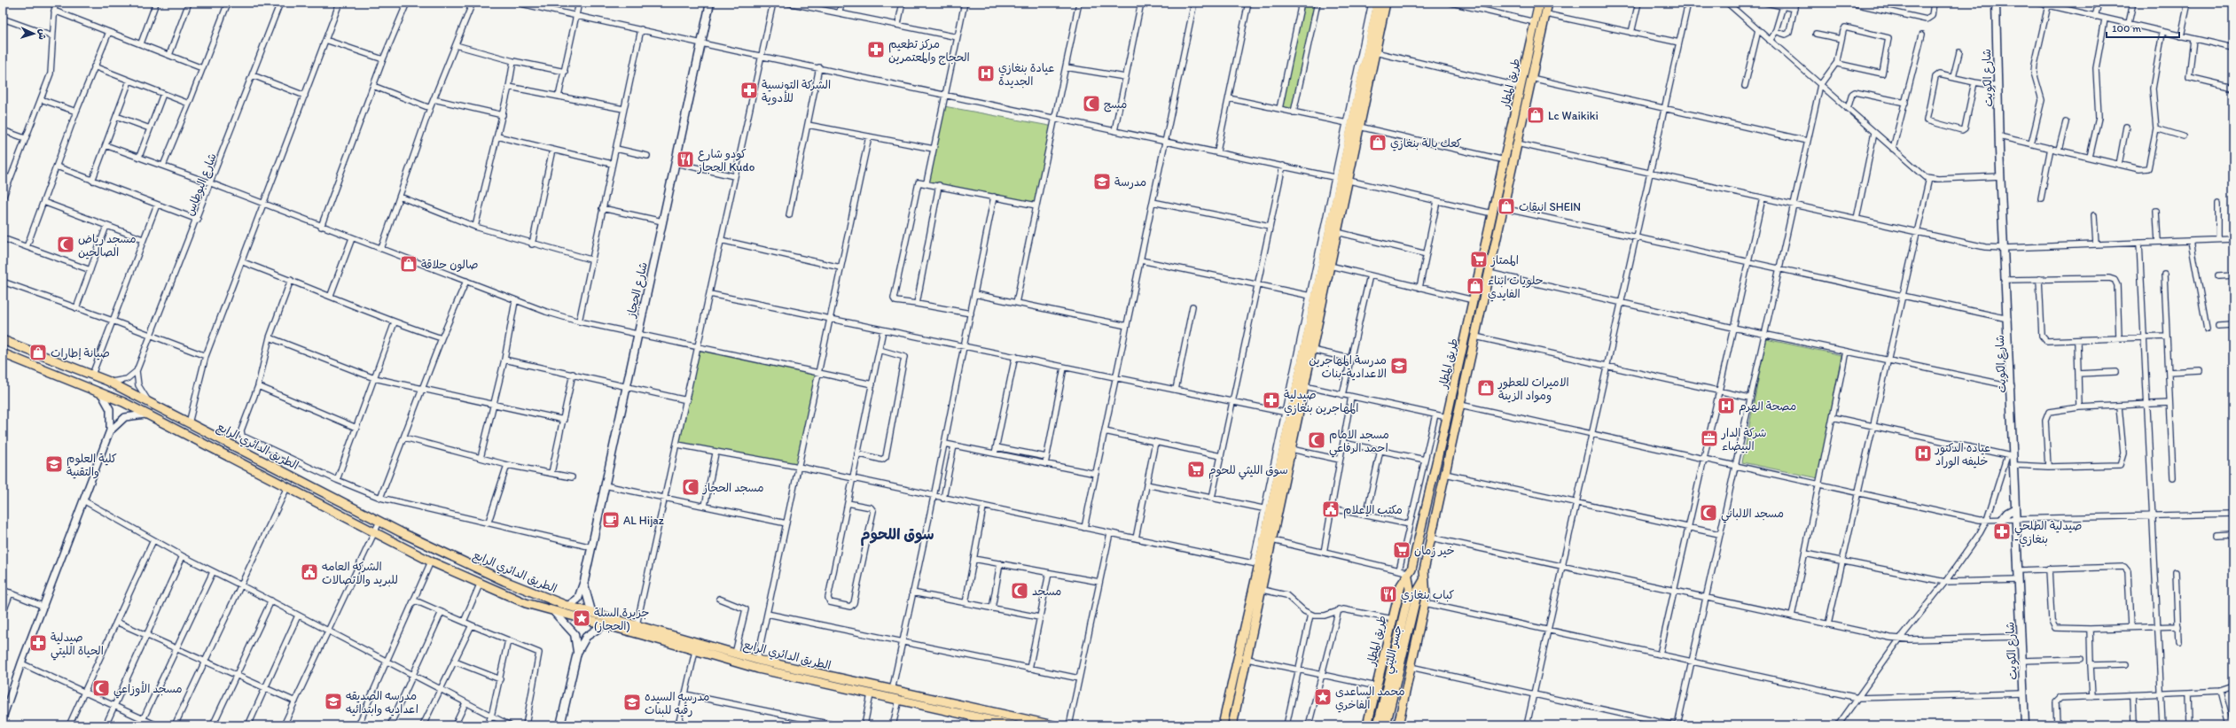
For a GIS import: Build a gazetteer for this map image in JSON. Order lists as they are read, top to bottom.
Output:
{
  "streets": {
    "main road": [
      "شارع الكويت",
      "طريق المطار",
      "شارع الحجاز",
      "الطريق الدائري الرابع",
      "جسر الليثي"
    ],
    "street": ["شارع البوطاس"]
  },
  "crossings": [
    ["طريق المطار", "جسر الليثي"],
    ["شارع الحجاز", "الطريق الدائري الرابع"]
  ],
  "districts": ["سوق اللحوم"],
  "places": {
    "pharmacy": [
      "مركز تطعيم الحجاج والمعتمرين",
      "الشركة التونسية للأدوية",
      "صيدلية المهاجرين بنغازي",
      "صيدلية الطلحي -بنغازي",
      "صيدلية الحياة الليتي"
    ],
    "hospital": ["عيادة بنغازي الجديدة", "مصحة الهرم", "عياده الدكتور خليفه الوراد"],
    "mosque": [
      "مسج",
      "مسجد رياض الصالحين",
      "مسجد الامام احمد الرفاعي",
      "مسجد الحجاز",
      "مسجد الالباني",
      "مسجد",
      "مسجد الأوزاعي"
    ],
    "shop": [
      "Lc Waikiki",
      "كعك بالة بنغازي",
      "انيقات SHEIN",
      "صالون حلاقة",
      "حلويات ابناء الفايدي",
      "صيانة إطارات",
      "الاميرات للعطور ومواد الزينة"
    ],
    "restaurant": ["كودو شارع الحجاز Kudo", "كباب بنغازي"],
    "school or university": [
      "مدرسة",
      "مدرسة المهاجرين الاعدادية-بنات",
      "كلية العلوم والتقنية",
      "مدرسه الصديقه اعداديه وابتدائيه",
      "مدرسه السيده رقيه للبنات"
    ],
    "supermarket": ["الممتاز", "سوق الليثي للحوم", "خير زمان"],
    "office": ["شركة الدار البيضاء"],
    "public building": ["مكتب الإعلام", "الشركه العامه للبريد والاتصالات"],
    "cafe": ["AL Hijaz"],
    "place": ["جزيرة السلة (الحجاز)", "محمد الساعدى الفاخري"]
  },
  "scale_bar": "100 m",
  "north": "right"
}
